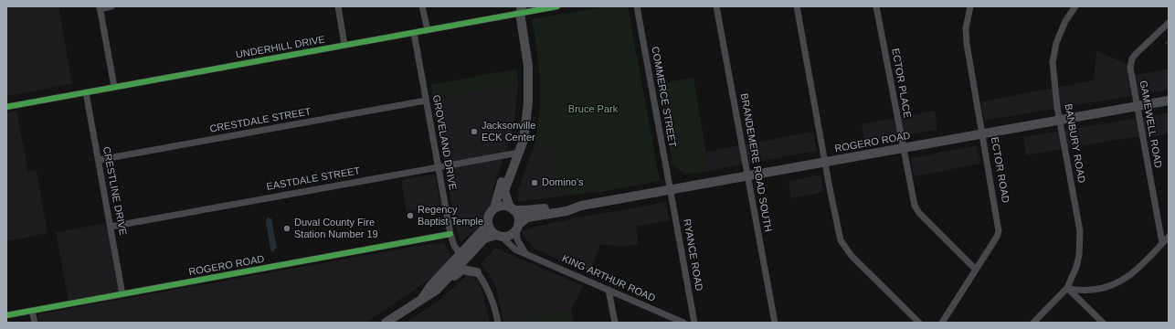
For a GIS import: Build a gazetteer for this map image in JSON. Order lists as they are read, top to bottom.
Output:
{
  "streets": {
    "main road": ["ROGERO ROAD"],
    "street": [
      "UNDERHILL DRIVE",
      "ECTOR PLACE",
      "COMMERCE STREET",
      "CRESTDALE STREET",
      "GAMEWELL ROAD",
      "GROVELAND DRIVE",
      "BANBURY ROAD",
      "BRANDEMERE ROAD SOUTH",
      "ECTOR ROAD",
      "EASTDALE STREET",
      "CRESTLINE DRIVE",
      "RYANCE ROAD",
      "KING ARTHUR ROAD"
    ]
  },
  "crossings": [
    ["UNDERHILL DRIVE", "GROVELAND DRIVE"],
    ["UNDERHILL DRIVE", "CRESTLINE DRIVE"],
    ["ECTOR PLACE", "ROGERO ROAD"],
    ["ECTOR PLACE", "ECTOR ROAD"],
    ["COMMERCE STREET", "ROGERO ROAD"],
    ["COMMERCE STREET", "RYANCE ROAD"],
    ["CRESTDALE STREET", "GROVELAND DRIVE"],
    ["CRESTDALE STREET", "CRESTLINE DRIVE"],
    ["GAMEWELL ROAD", "ROGERO ROAD"],
    ["GROVELAND DRIVE", "ROGERO ROAD"],
    ["GROVELAND DRIVE", "EASTDALE STREET"],
    ["ROGERO ROAD", "BANBURY ROAD"],
    ["ROGERO ROAD", "BRANDEMERE ROAD SOUTH"],
    ["ROGERO ROAD", "ECTOR ROAD"],
    ["ROGERO ROAD", "CRESTLINE DRIVE"],
    ["ROGERO ROAD", "RYANCE ROAD"],
    ["ROGERO ROAD", "KING ARTHUR ROAD"],
    ["EASTDALE STREET", "CRESTLINE DRIVE"]
  ],
  "parks": ["Bruce Park"],
  "places": [
    "Jacksonville ECK Center",
    "Domino's",
    "Regency Baptist Temple",
    "Duval County Fire Station Number 19"
  ]
}
